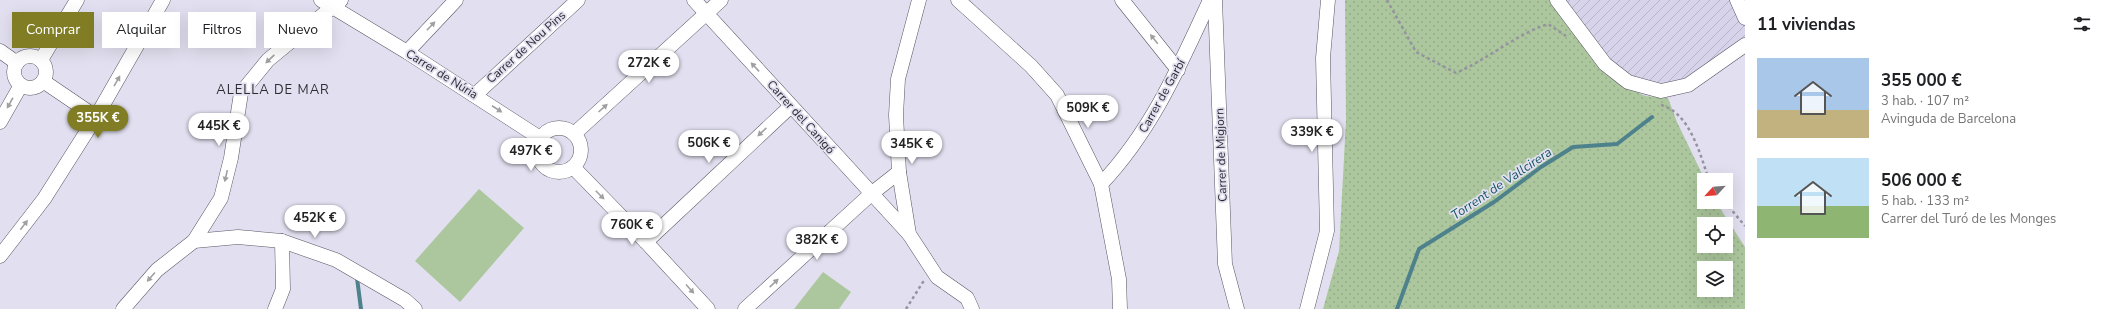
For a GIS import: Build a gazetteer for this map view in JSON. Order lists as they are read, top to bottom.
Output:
{
  "streets": {
    "street": [
      "Carrer de Nou Pins",
      "Carrer de Núria",
      "Carrer de Garbí",
      "Carrer del Canigó",
      "Carrer de Migjorn"
    ]
  },
  "crossings": [
    ["Carrer de Nou Pins", "Carrer de Núria"]
  ],
  "one_way": ["Carrer del Canigó"],
  "districts": ["ALELLA DE MAR"],
  "water": ["Torrent de Vallcirera"],
  "north": "bottom left",
  "page": {
    "heading": "11 viviendas",
    "chip": [
      "Comprar",
      "Alquilar",
      "Filtros",
      "Nuevo"
    ],
    "list": [
      {
        "name": "355 000 €",
        "note": "3 hab. · 107 m² · Avinguda de Barcelona"
      },
      {
        "name": "506 000 €",
        "note": "5 hab. · 133 m² · Carrer del Turó de les Monges"
      }
    ],
    "price": [
      "272K €",
      "509K €",
      "355K €",
      "445K €",
      "339K €",
      "506K €",
      "345K €",
      "497K €",
      "452K €",
      "760K €",
      "382K €"
    ]
  }
}
